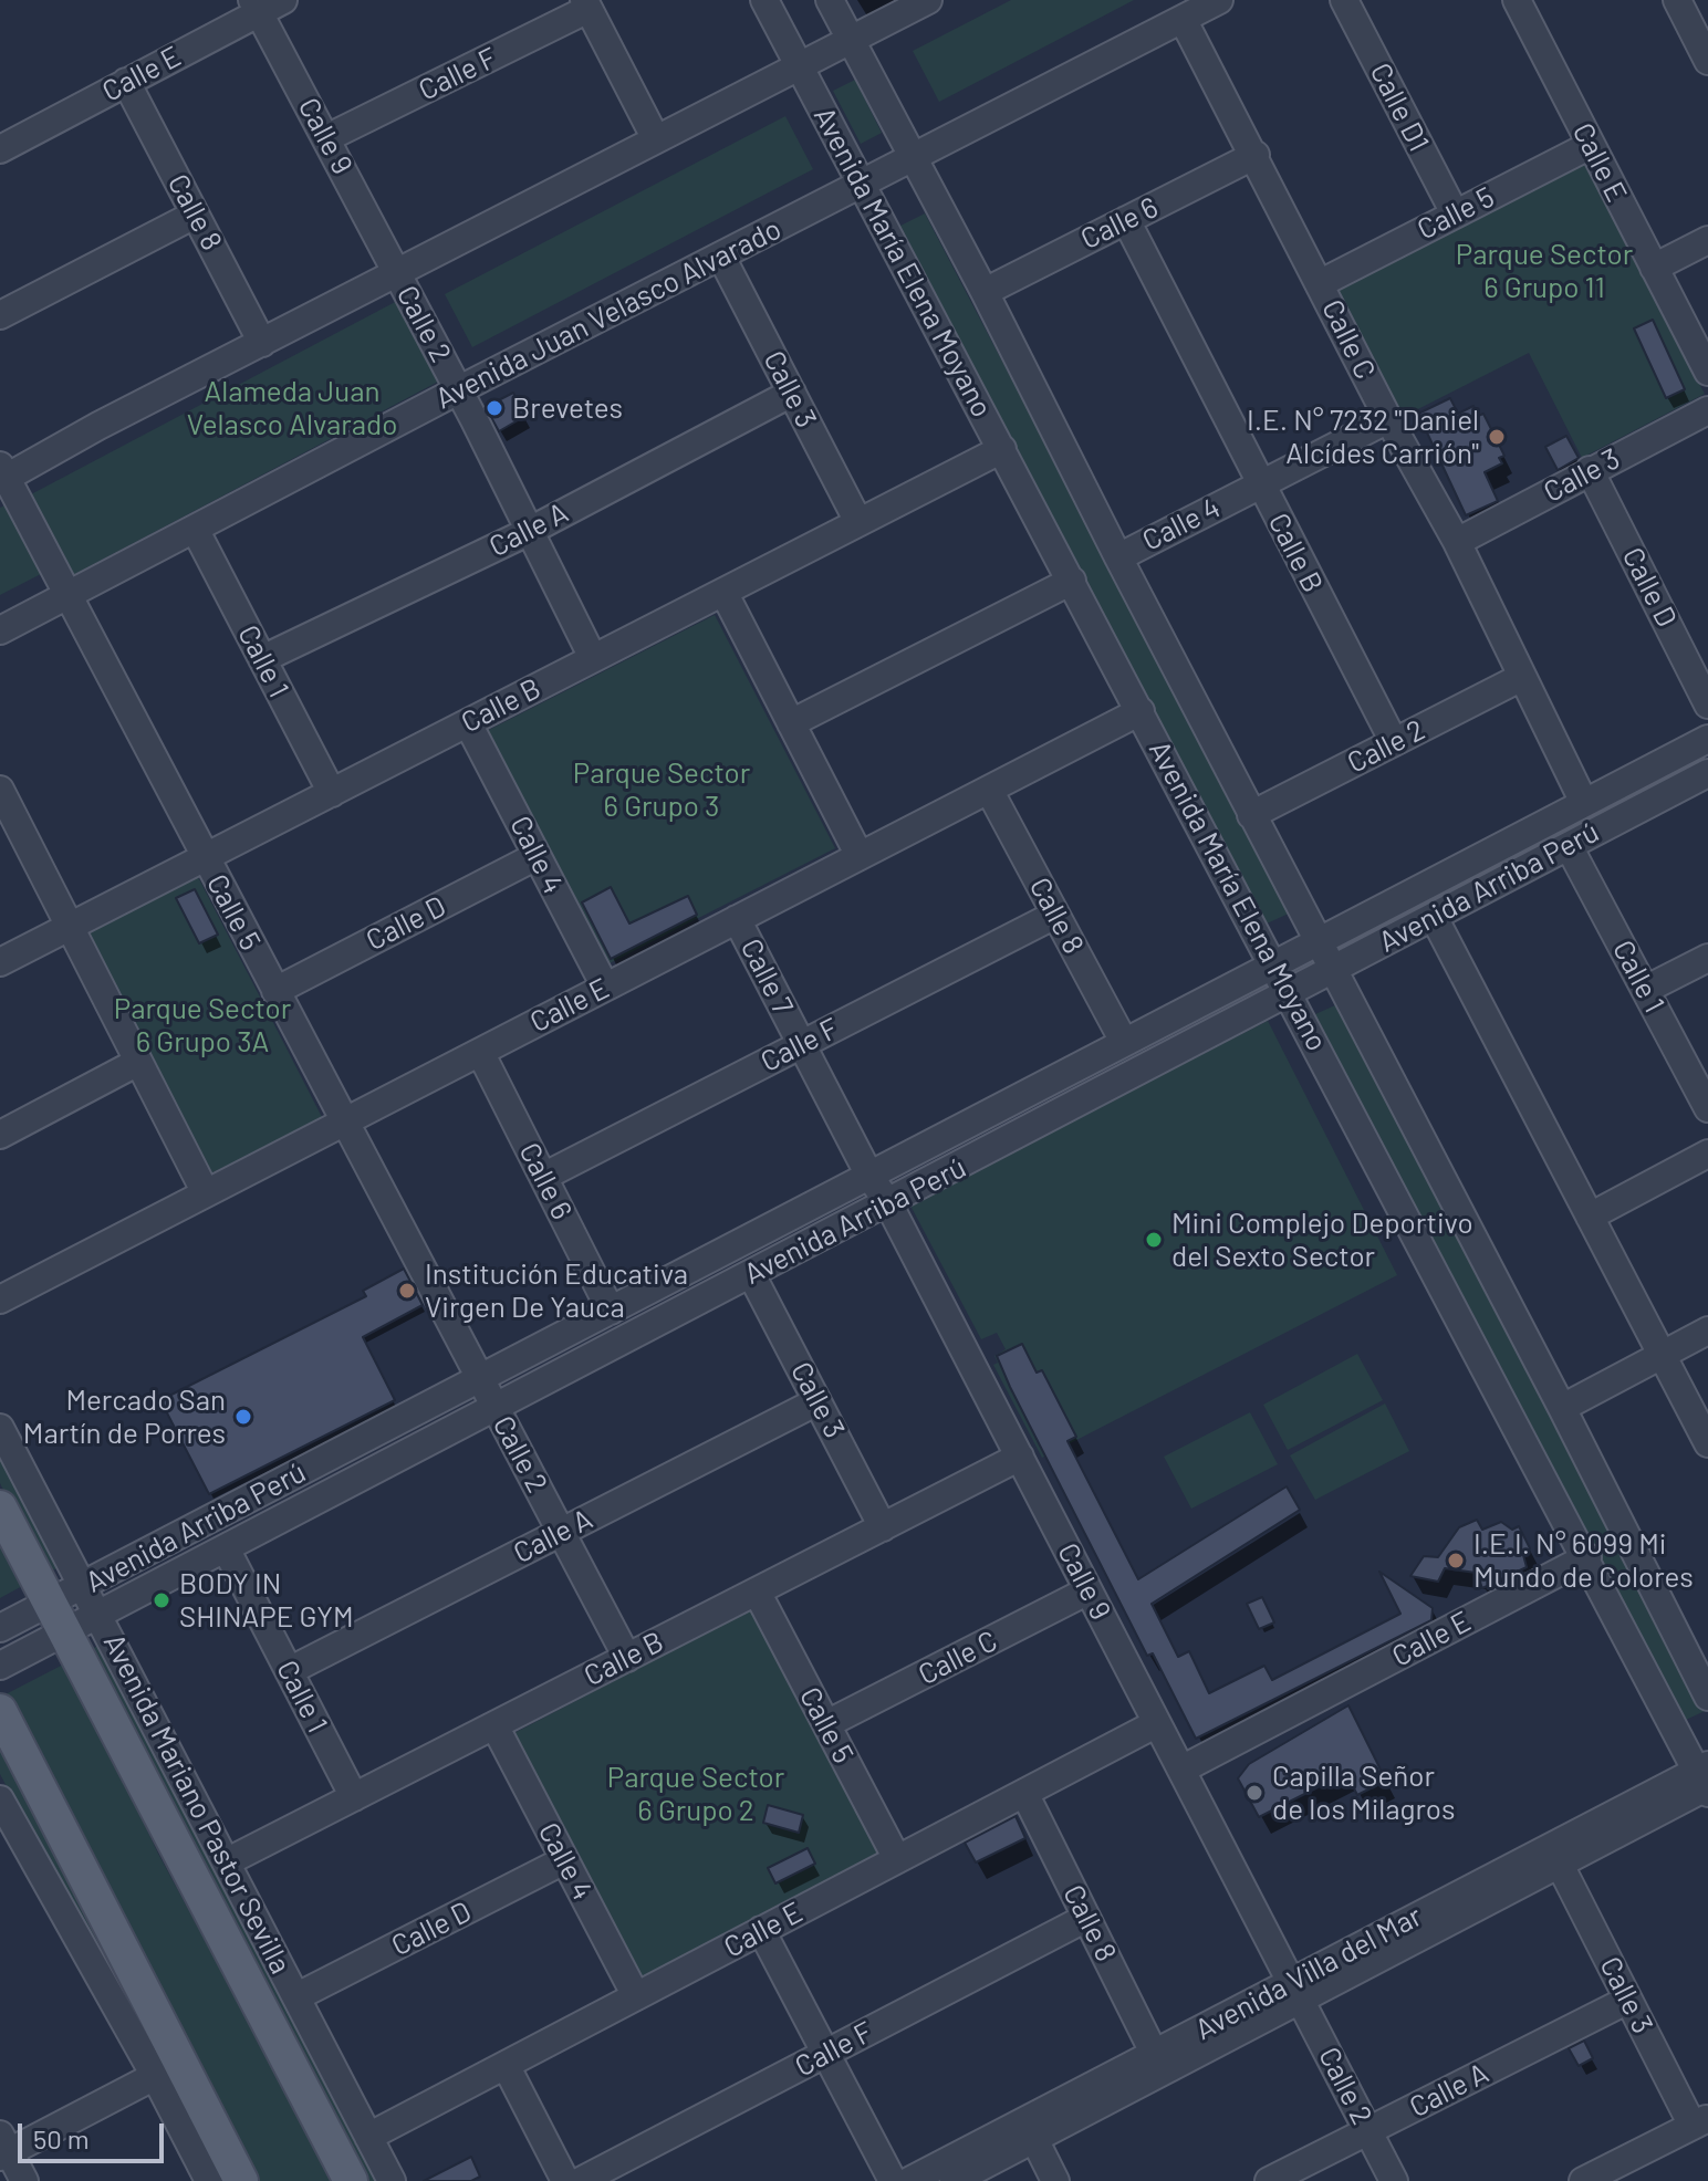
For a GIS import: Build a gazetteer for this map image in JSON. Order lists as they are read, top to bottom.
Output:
{
  "streets": {
    "main road": ["Avenida Mariano Pastor Sevilla"],
    "street": [
      "Calle E",
      "Calle F",
      "Calle D1",
      "Calle 9",
      "Calle 8",
      "Calle 5",
      "Calle 6",
      "Avenida María Elena Moyano",
      "Avenida Juan Velasco Alvarado",
      "Calle 2",
      "Calle C",
      "Calle 3",
      "Calle 4",
      "Calle A",
      "Calle B",
      "Calle D",
      "Calle 1",
      "Avenida Arriba Perú",
      "Calle 7",
      "Avenida Villa del Mar"
    ]
  },
  "crossings": [
    ["Calle E", "Calle 9"],
    ["Calle E", "Calle 8"],
    ["Calle E", "Calle 5"],
    ["Calle E", "Calle 6"],
    ["Calle E", "Avenida María Elena Moyano"],
    ["Calle E", "Calle 4"],
    ["Calle E", "Calle 7"],
    ["Calle E", "Avenida Mariano Pastor Sevilla"],
    ["Calle F", "Calle 9"],
    ["Calle F", "Calle 8"],
    ["Calle F", "Calle 6"],
    ["Calle F", "Calle 7"],
    ["Calle D1", "Calle 5"],
    ["Calle 9", "Calle 2"],
    ["Calle 9", "Calle C"],
    ["Calle 9", "Calle B"],
    ["Calle 9", "Avenida Arriba Perú"],
    ["Calle 9", "Calle 7"],
    ["Calle 9", "Avenida Villa del Mar"],
    ["Calle 8", "Avenida Arriba Perú"],
    ["Calle 8", "Avenida Villa del Mar"],
    ["Calle 5", "Avenida Juan Velasco Alvarado"],
    ["Calle 5", "Calle 2"],
    ["Calle 5", "Calle C"],
    ["Calle 5", "Calle B"],
    ["Calle 5", "Calle D"],
    ["Calle 5", "Avenida Arriba Perú"],
    ["Calle 6", "Avenida María Elena Moyano"],
    ["Calle 6", "Calle C"],
    ["Calle 6", "Calle B"],
    ["Calle 6", "Avenida Arriba Perú"],
    ["Avenida María Elena Moyano", "Avenida Juan Velasco Alvarado"],
    ["Avenida María Elena Moyano", "Calle 2"],
    ["Avenida María Elena Moyano", "Calle 4"],
    ["Avenida María Elena Moyano", "Calle B"],
    ["Avenida María Elena Moyano", "Avenida Arriba Perú"],
    ["Avenida María Elena Moyano", "Avenida Villa del Mar"],
    ["Avenida Juan Velasco Alvarado", "Calle 2"],
    ["Avenida Juan Velasco Alvarado", "Calle C"],
    ["Avenida Juan Velasco Alvarado", "Calle 3"],
    ["Avenida Juan Velasco Alvarado", "Calle 1"],
    ["Calle 2", "Calle C"],
    ["Calle 2", "Calle A"],
    ["Calle 2", "Calle B"],
    ["Calle 2", "Avenida Arriba Perú"],
    ["Calle 2", "Avenida Villa del Mar"],
    ["Calle C", "Calle 3"],
    ["Calle C", "Calle 4"],
    ["Calle C", "Avenida Arriba Perú"],
    ["Calle 3", "Calle A"],
    ["Calle 3", "Calle B"],
    ["Calle 3", "Calle D"],
    ["Calle 3", "Avenida Arriba Perú"],
    ["Calle 3", "Avenida Villa del Mar"],
    ["Calle 4", "Calle B"],
    ["Calle 4", "Calle D"],
    ["Calle A", "Calle 1"],
    ["Calle B", "Calle 1"],
    ["Calle B", "Avenida Mariano Pastor Sevilla"],
    ["Calle D", "Avenida Mariano Pastor Sevilla"],
    ["Calle 1", "Avenida Arriba Perú"],
    ["Avenida Arriba Perú", "Calle 7"],
    ["Avenida Arriba Perú", "Avenida Mariano Pastor Sevilla"]
  ],
  "parks": [
    "Parque Sector 6 Grupo 11",
    "Alameda Juan Velasco Alvarado",
    "Parque Sector 6 Grupo 3",
    "Parque Sector 6 Grupo 3A",
    "Parque Sector 6 Grupo 2"
  ],
  "places": [
    "Brevetes",
    "I.E. N° 7232 \"Daniel Alcídes Carrión\"",
    "Mini Complejo Deportivo del Sexto Sector",
    "Institución Educativa Virgen De Yauca",
    "Mercado San Martín de Porres",
    "I.E.I. N° 6099 Mi Mundo de Colores",
    "BODY IN SHINAPE GYM",
    "Capilla Señor de los Milagros"
  ],
  "scale_bar": "50 m"
}
